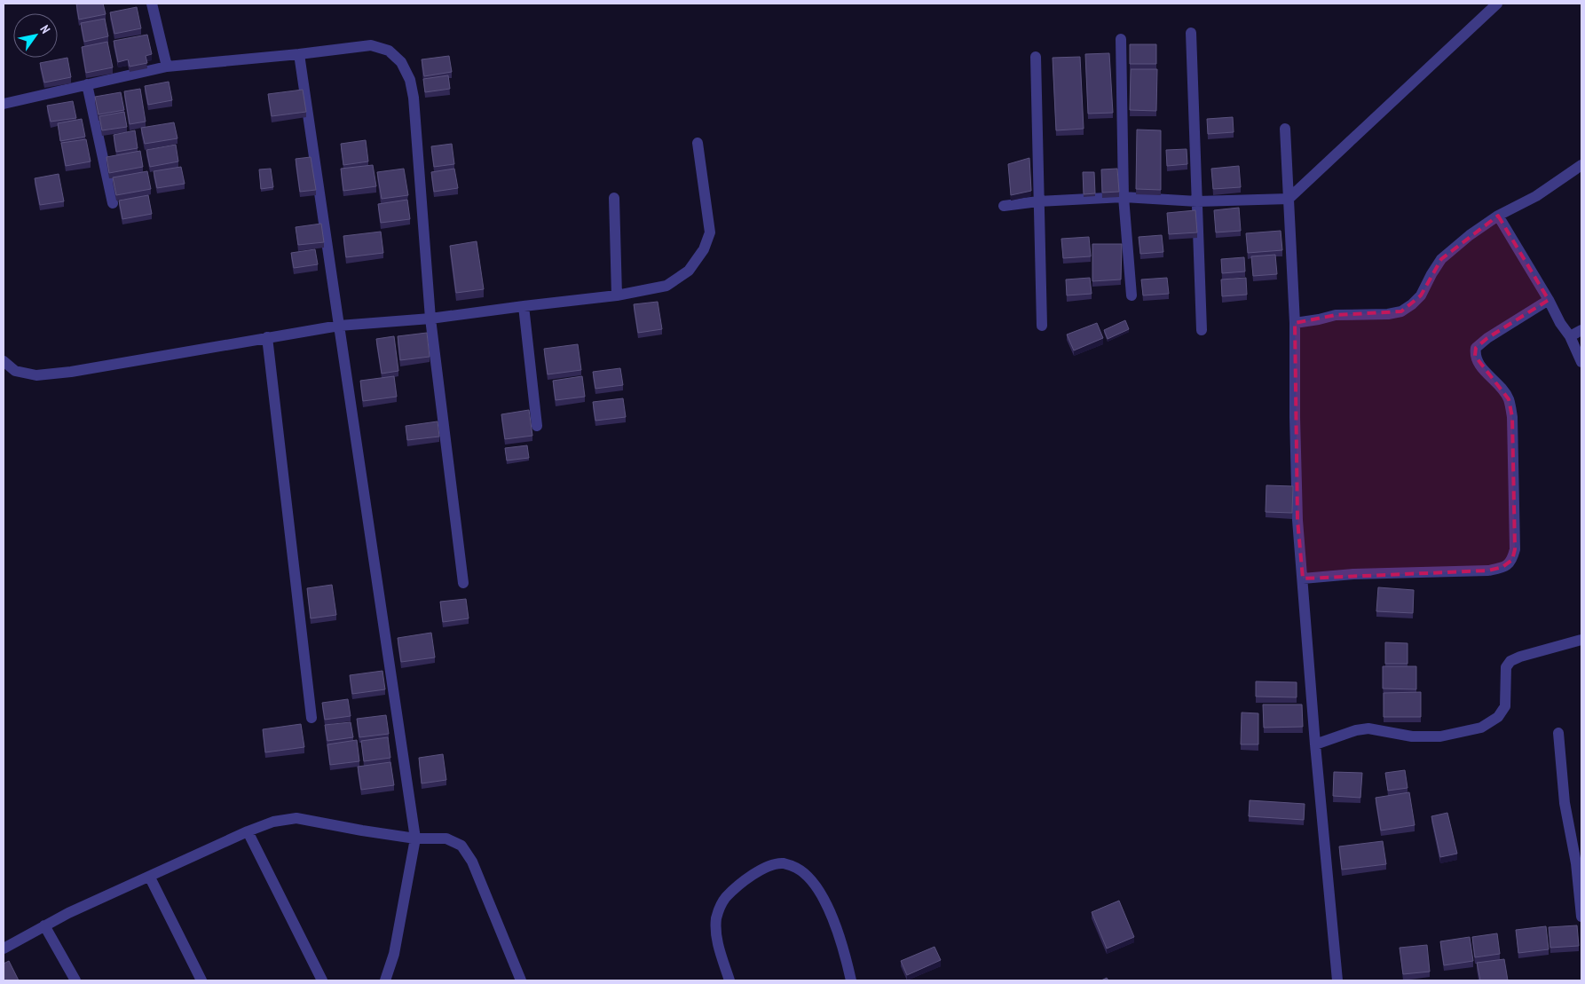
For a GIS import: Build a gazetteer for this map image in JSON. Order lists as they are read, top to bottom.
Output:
{
  "north": "top right"
}
